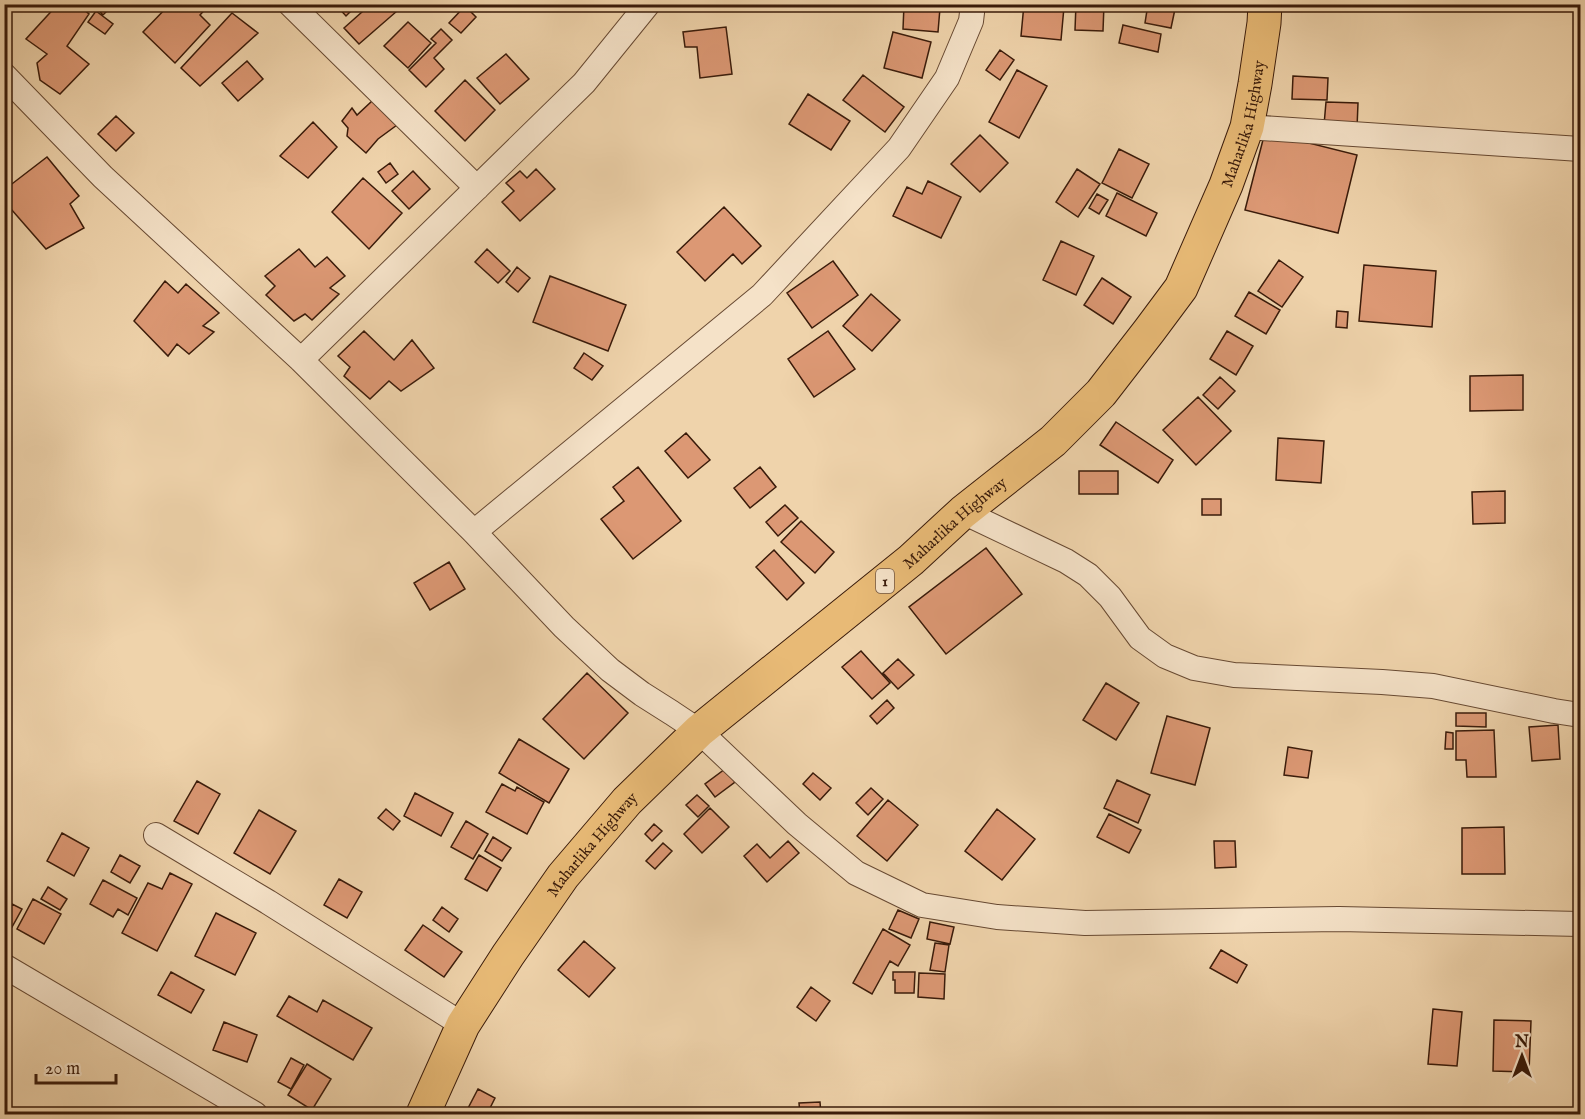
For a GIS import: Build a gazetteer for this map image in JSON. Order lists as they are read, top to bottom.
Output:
{
  "streets": {
    "highway": ["Maharlika Highway", "1"]
  },
  "scale_bar": "20 m",
  "north": "top"
}
